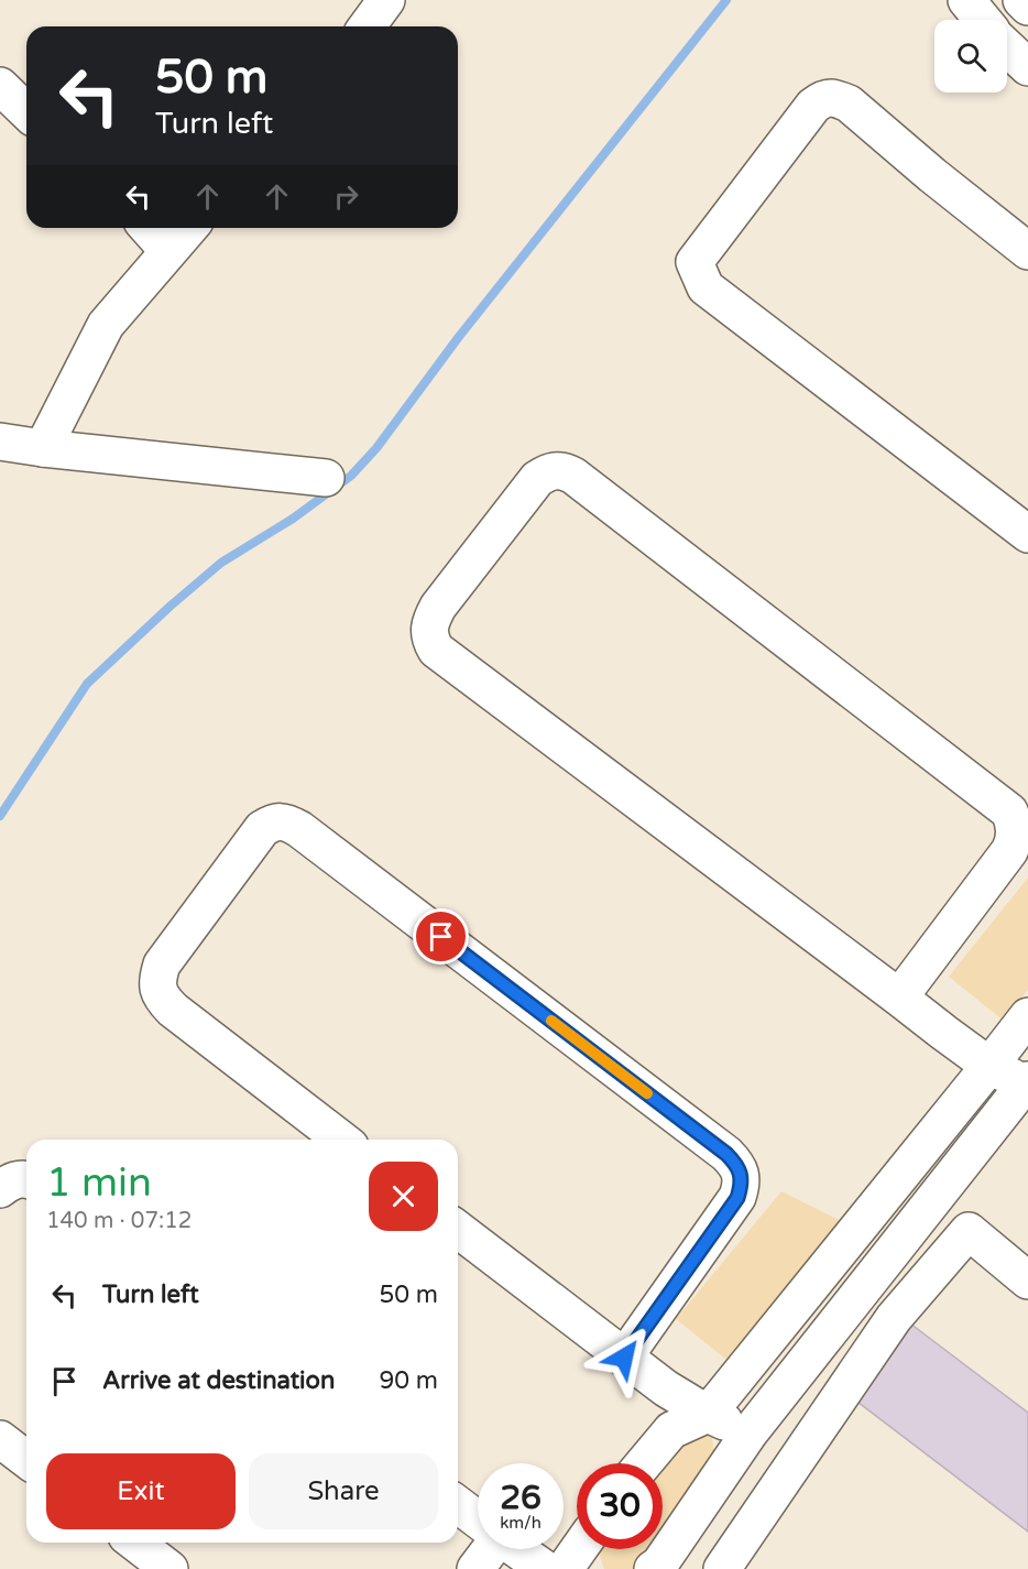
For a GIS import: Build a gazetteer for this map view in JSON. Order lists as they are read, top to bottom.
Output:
{
  "page": {
    "turn": ["50 m", "Turn left"],
    "heading": ["1 min", "140 m · 07:12"],
    "list": [
      {
        "name": "Turn left",
        "value": "50 m"
      },
      {
        "name": "Arrive at destination",
        "value": "90 m"
      }
    ],
    "buttons": ["Exit", "Share"],
    "speed": "26 km/h",
    "limit": "30"
  }
}
